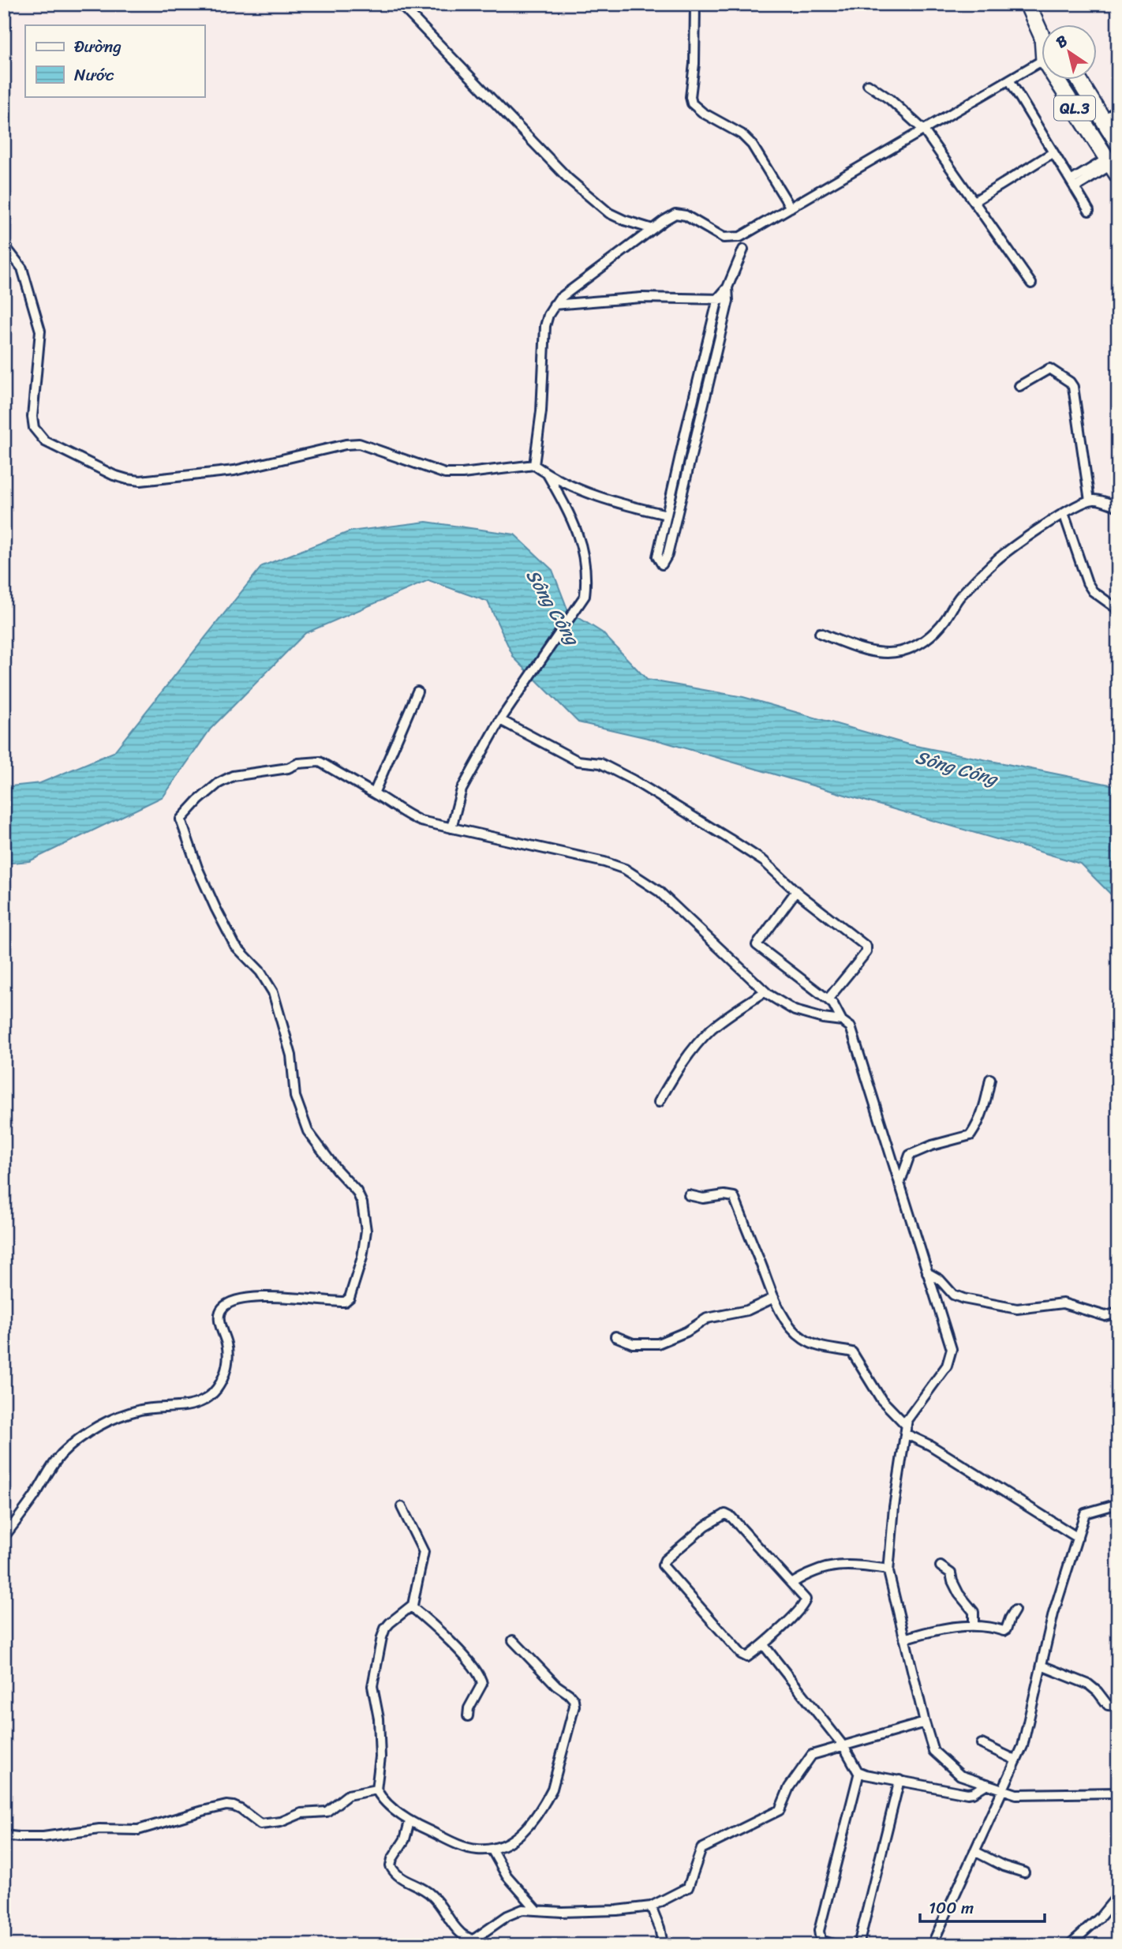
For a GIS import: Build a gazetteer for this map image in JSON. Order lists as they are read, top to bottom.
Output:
{
  "streets": {
    "highway": ["QL.3"]
  },
  "water": ["Sông Công"],
  "legend": ["Đường", "Nước"],
  "scale_bar": "100 m",
  "north": "top left"
}
